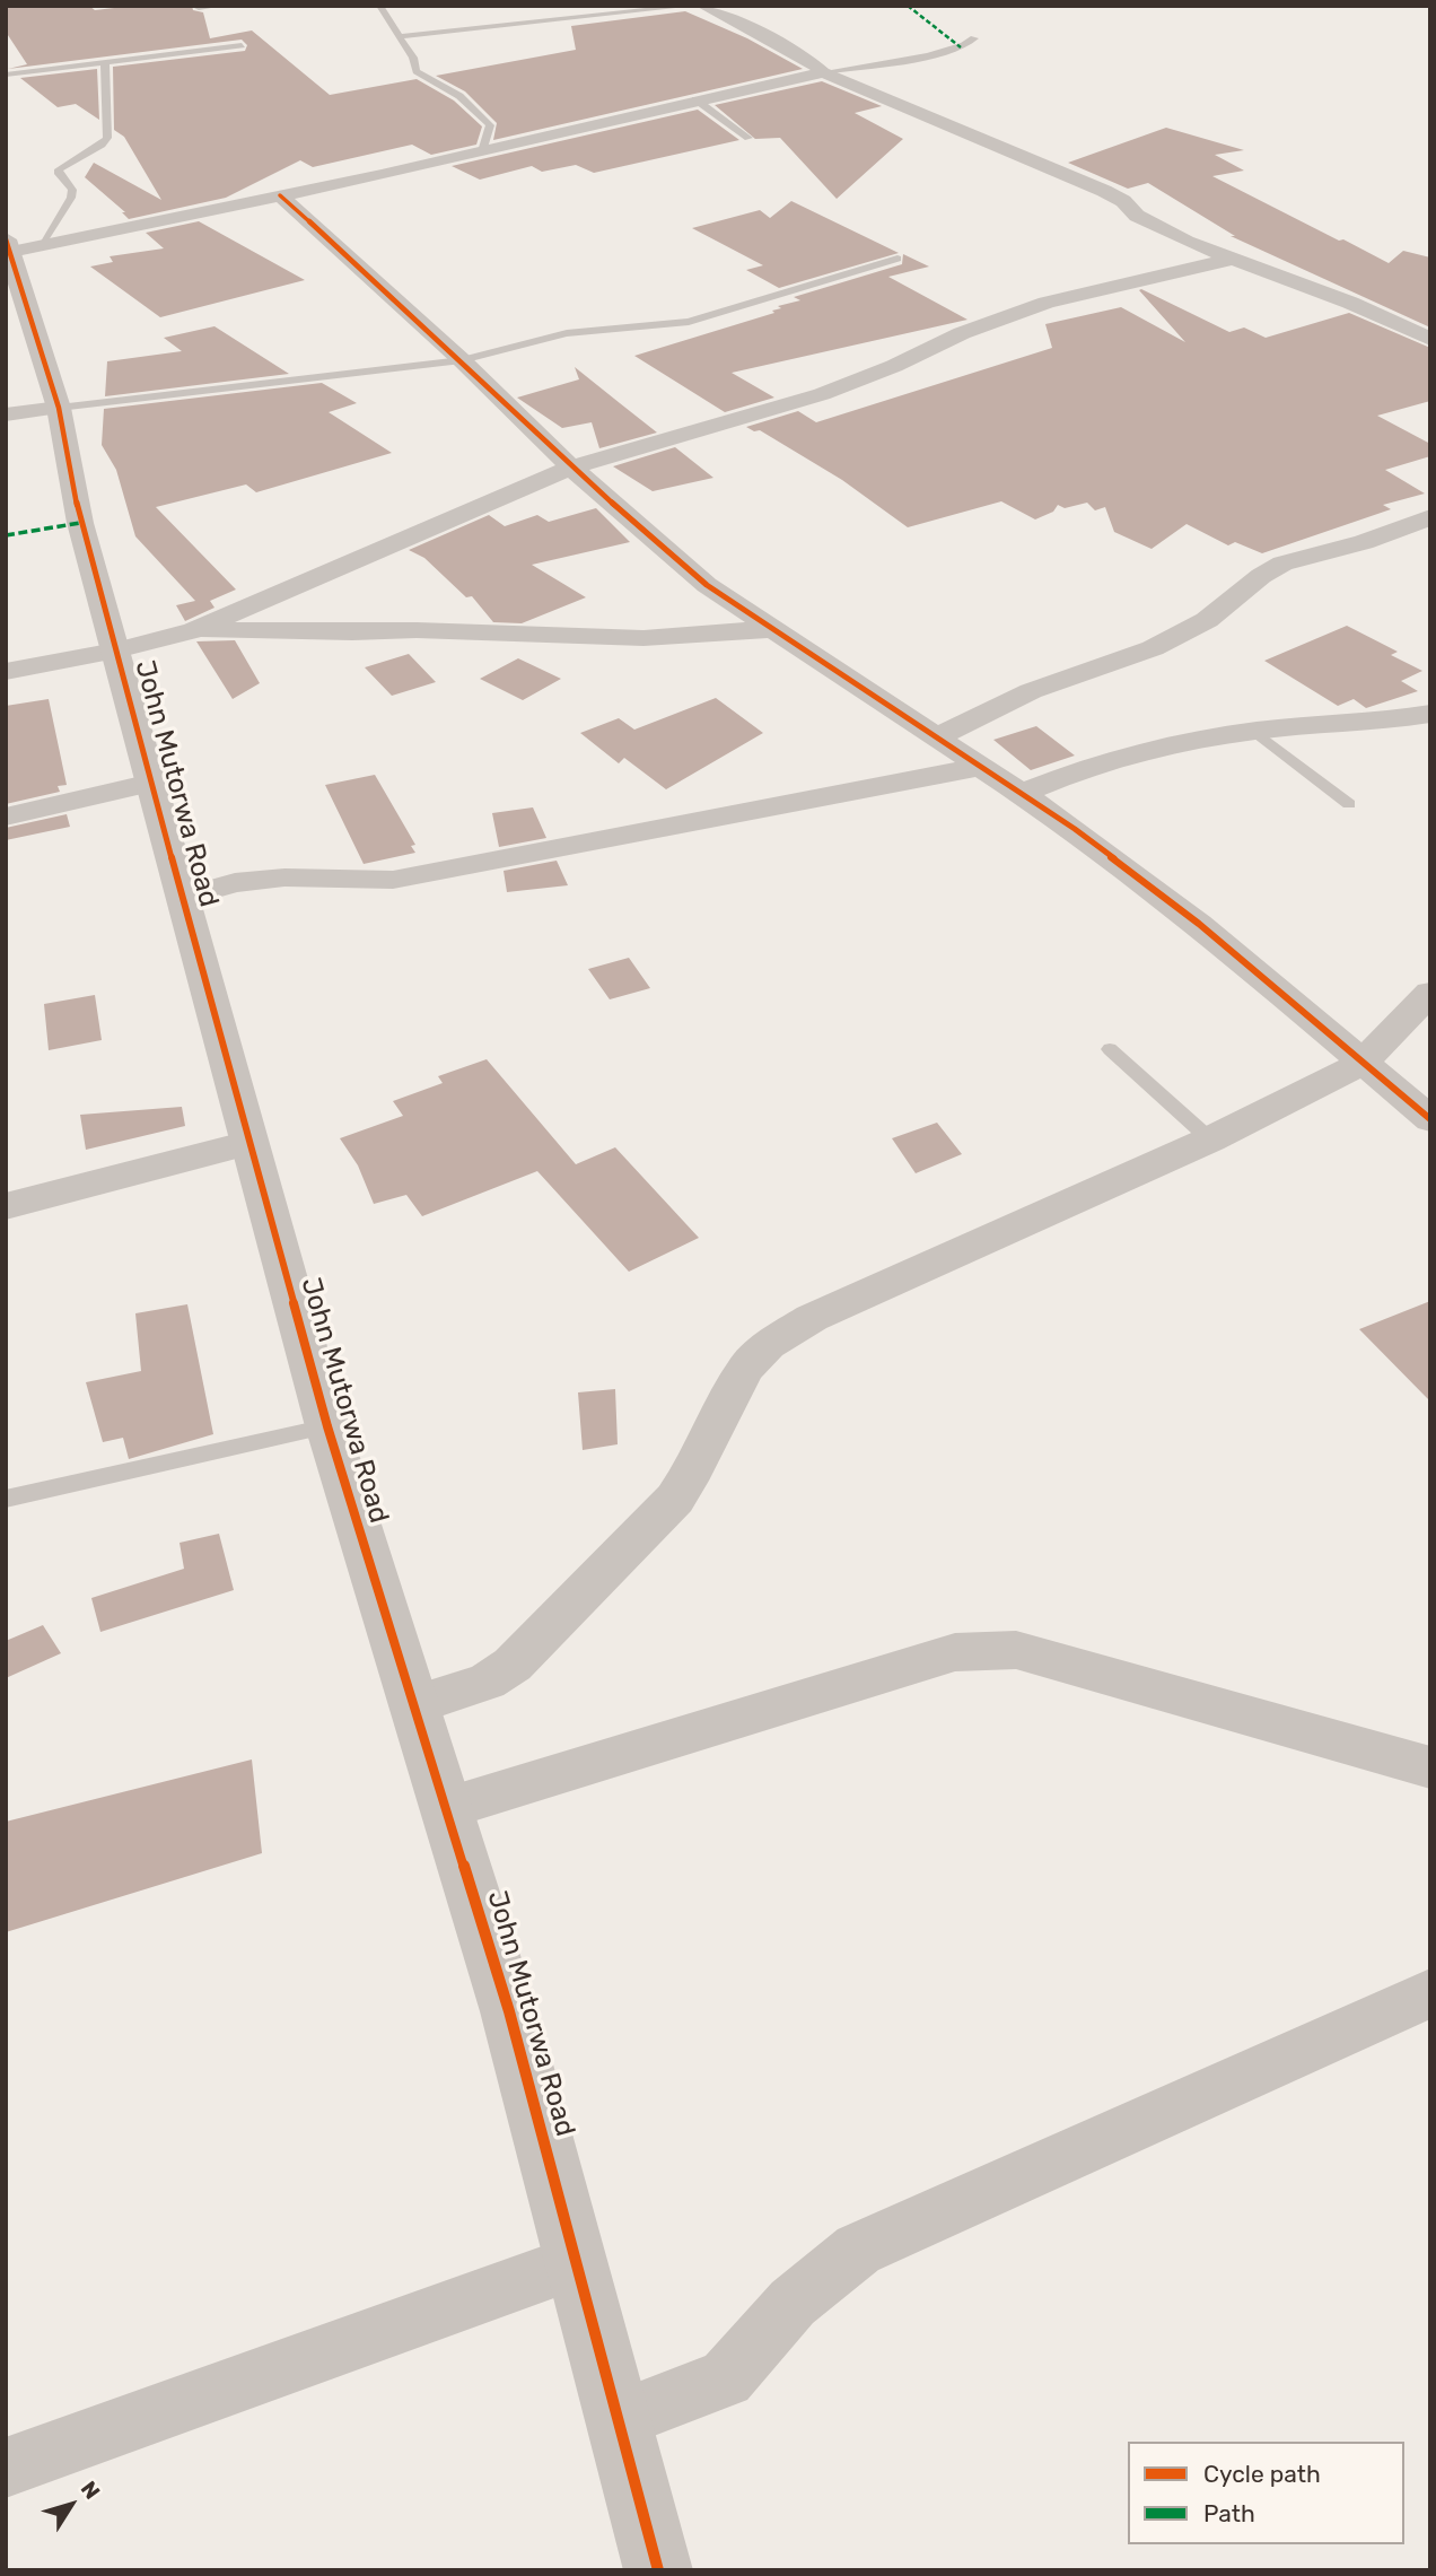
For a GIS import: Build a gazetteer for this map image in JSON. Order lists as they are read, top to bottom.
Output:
{
  "streets": {
    "street": ["John Mutorwa Road"]
  },
  "legend": ["Cycle path", "Path"],
  "north": "top right"
}
